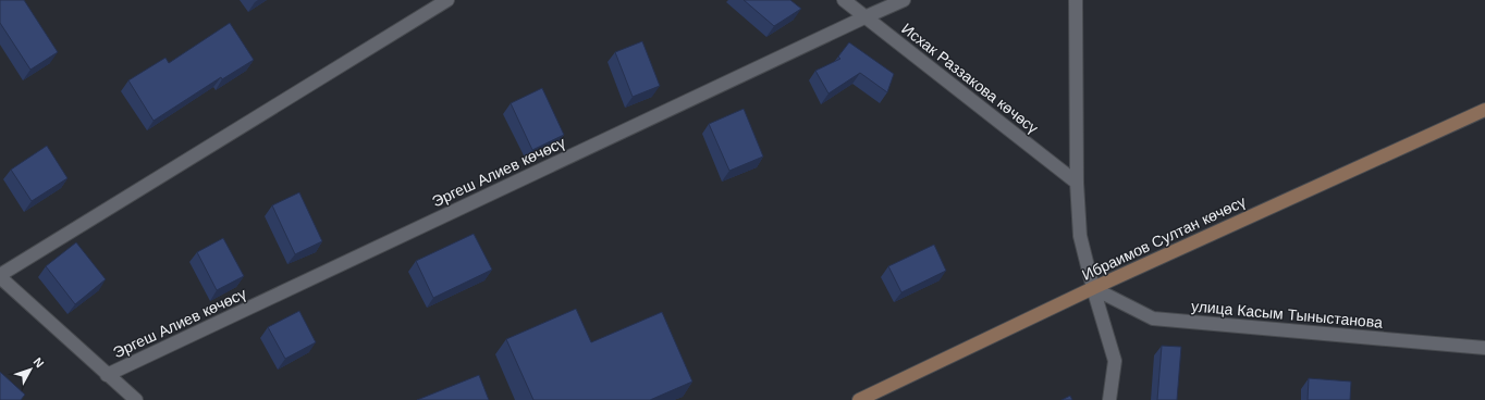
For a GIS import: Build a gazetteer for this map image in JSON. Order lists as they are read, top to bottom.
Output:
{
  "streets": {
    "main road": ["Ибраимов Султан көчөсү"],
    "street": ["Исхак Раззакова көчөсү", "Эргеш Алиев көчөсү", "улица Касым Тыныстанова"]
  },
  "crossings": [
    ["Исхак Раззакова көчөсү", "Эргеш Алиев көчөсү"],
    ["Ибраимов Султан көчөсү", "улица Касым Тыныстанова"]
  ],
  "north": "top right"
}
